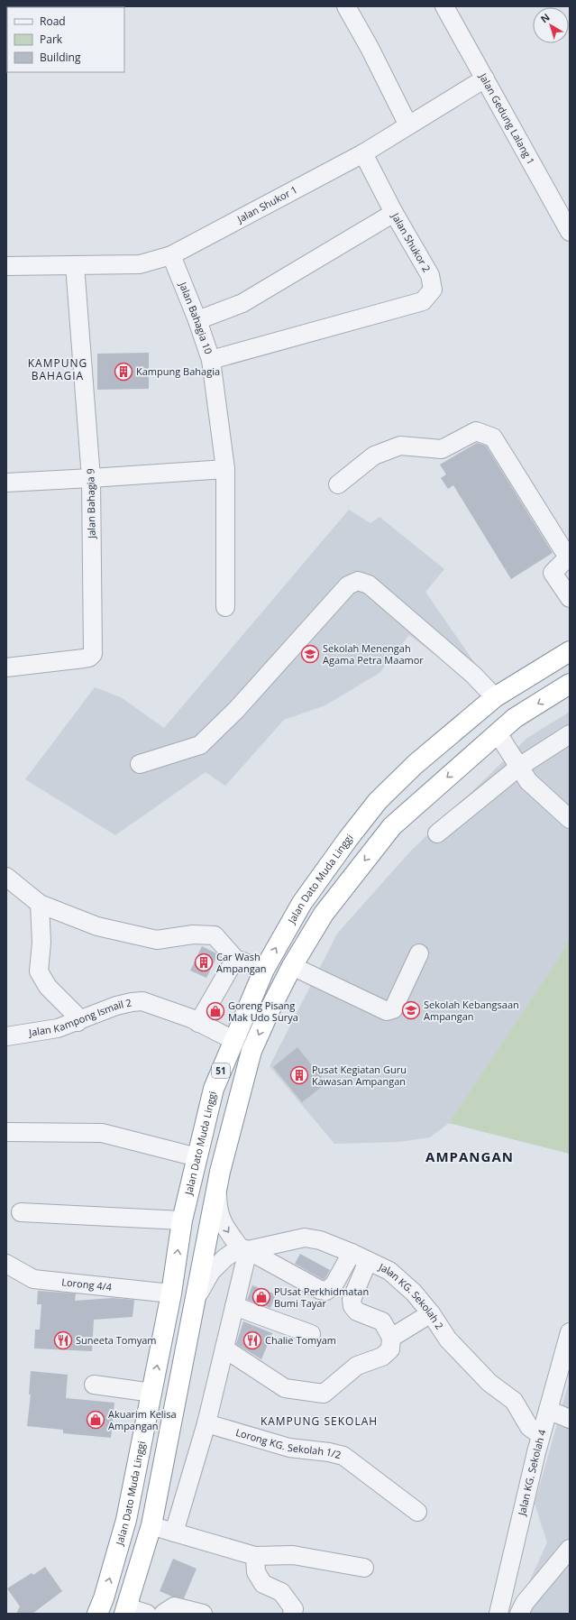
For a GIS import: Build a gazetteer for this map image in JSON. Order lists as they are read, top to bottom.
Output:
{
  "streets": {
    "highway": ["Jalan Dato Muda Linggi", "51"],
    "street": [
      "Jalan Gedung Lalang 1",
      "Jalan Shukor 1",
      "Jalan Shukor 2",
      "Jalan Bahagia 10",
      "Jalan Bahagia 9",
      "Jalan Kampong Ismail 2",
      "Lorong 4/4",
      "Jalan KG. Sekolah 2",
      "Lorong KG. Sekolah 1/2",
      "Jalan KG. Sekolah 4"
    ]
  },
  "crossings": [
    ["Jalan Shukor 1", "Jalan Shukor 2"],
    ["Jalan Shukor 1", "Jalan Bahagia 10"],
    ["Jalan Shukor 1", "Jalan Bahagia 9"],
    ["Jalan Shukor 2", "Jalan Bahagia 10"],
    ["Jalan Dato Muda Linggi", "Jalan Kampong Ismail 2"],
    ["Jalan Dato Muda Linggi", "Lorong 4/4"],
    ["51", "Jalan KG. Sekolah 2"],
    ["Jalan KG. Sekolah 2", "Jalan KG. Sekolah 4"]
  ],
  "districts": ["KAMPUNG BAHAGIA", "AMPANGAN", "KAMPUNG SEKOLAH"],
  "places": {
    "building": ["Kampung Bahagia", "Car Wash Ampangan", "Pusat Kegiatan Guru Kawasan Ampangan"],
    "school or university": ["Sekolah Menengah Agama Petra Maamor", "Sekolah Kebangsaan Ampangan"],
    "shop": ["Goreng Pisang Mak Udo Surya", "PUsat Perkhidmatan Bumi Tayar", "Akuarim Kelisa Ampangan"],
    "restaurant": ["Suneeta Tomyam", "Chalie Tomyam"]
  },
  "legend": ["Road", "Park", "Building"],
  "north": "top left"
}
